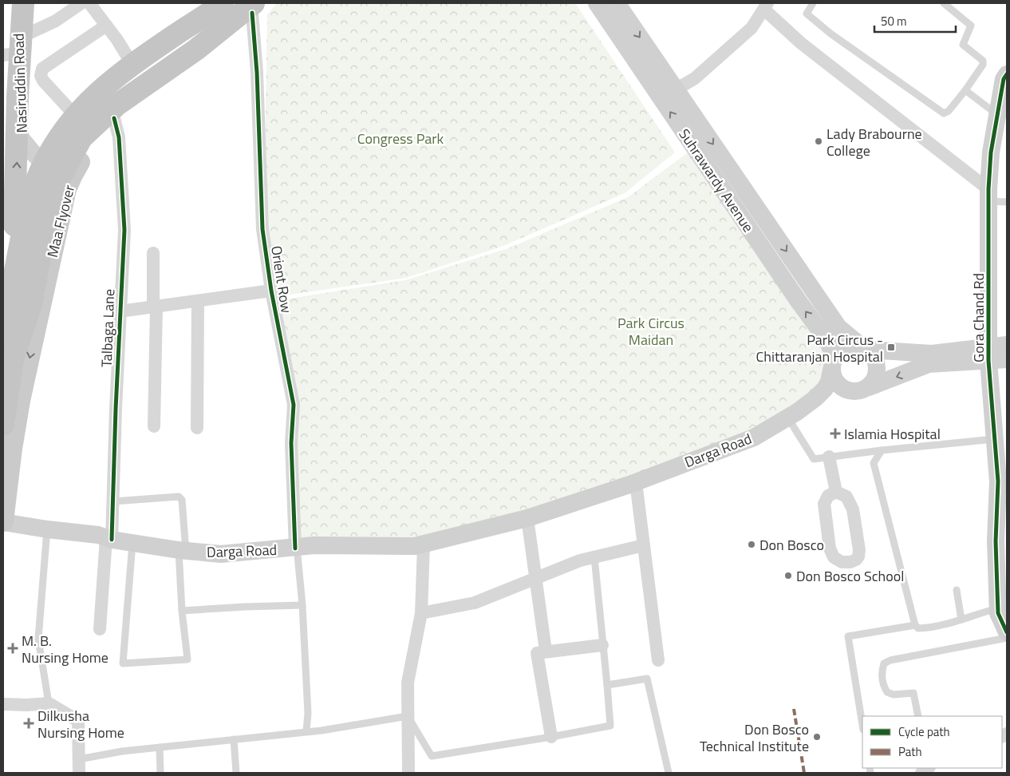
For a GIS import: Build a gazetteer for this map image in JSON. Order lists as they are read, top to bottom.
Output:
{
  "streets": {
    "highway": ["Maa Flyover"],
    "main road": [
      "Nasiruddin Road",
      "Suhrawardy Avenue",
      "Gora Chand Rd",
      "Darga Road"
    ],
    "street": ["Orient Row", "Talbaga Lane"]
  },
  "crossings": [
    ["Nasiruddin Road", "Maa Flyover"],
    ["Suhrawardy Avenue", "Darga Road"],
    ["Maa Flyover", "Orient Row"],
    ["Maa Flyover", "Talbaga Lane"],
    ["Maa Flyover", "Darga Road"],
    ["Orient Row", "Darga Road"],
    ["Gora Chand Rd", "Darga Road"],
    ["Talbaga Lane", "Darga Road"]
  ],
  "parks": ["Congress Park", "Park Circus Maidan"],
  "places": {
    "other": [
      "Lady Brabourne College",
      "Don Bosco",
      "Don Bosco School",
      "Don Bosco Technical Institute"
    ],
    "transit": ["Park Circus - Chittaranjan Hospital"],
    "health": ["Islamia Hospital", "M. B. Nursing Home", "Dilkusha Nursing Home"]
  },
  "legend": ["Cycle path", "Path"],
  "scale_bar": "50 m"
}
